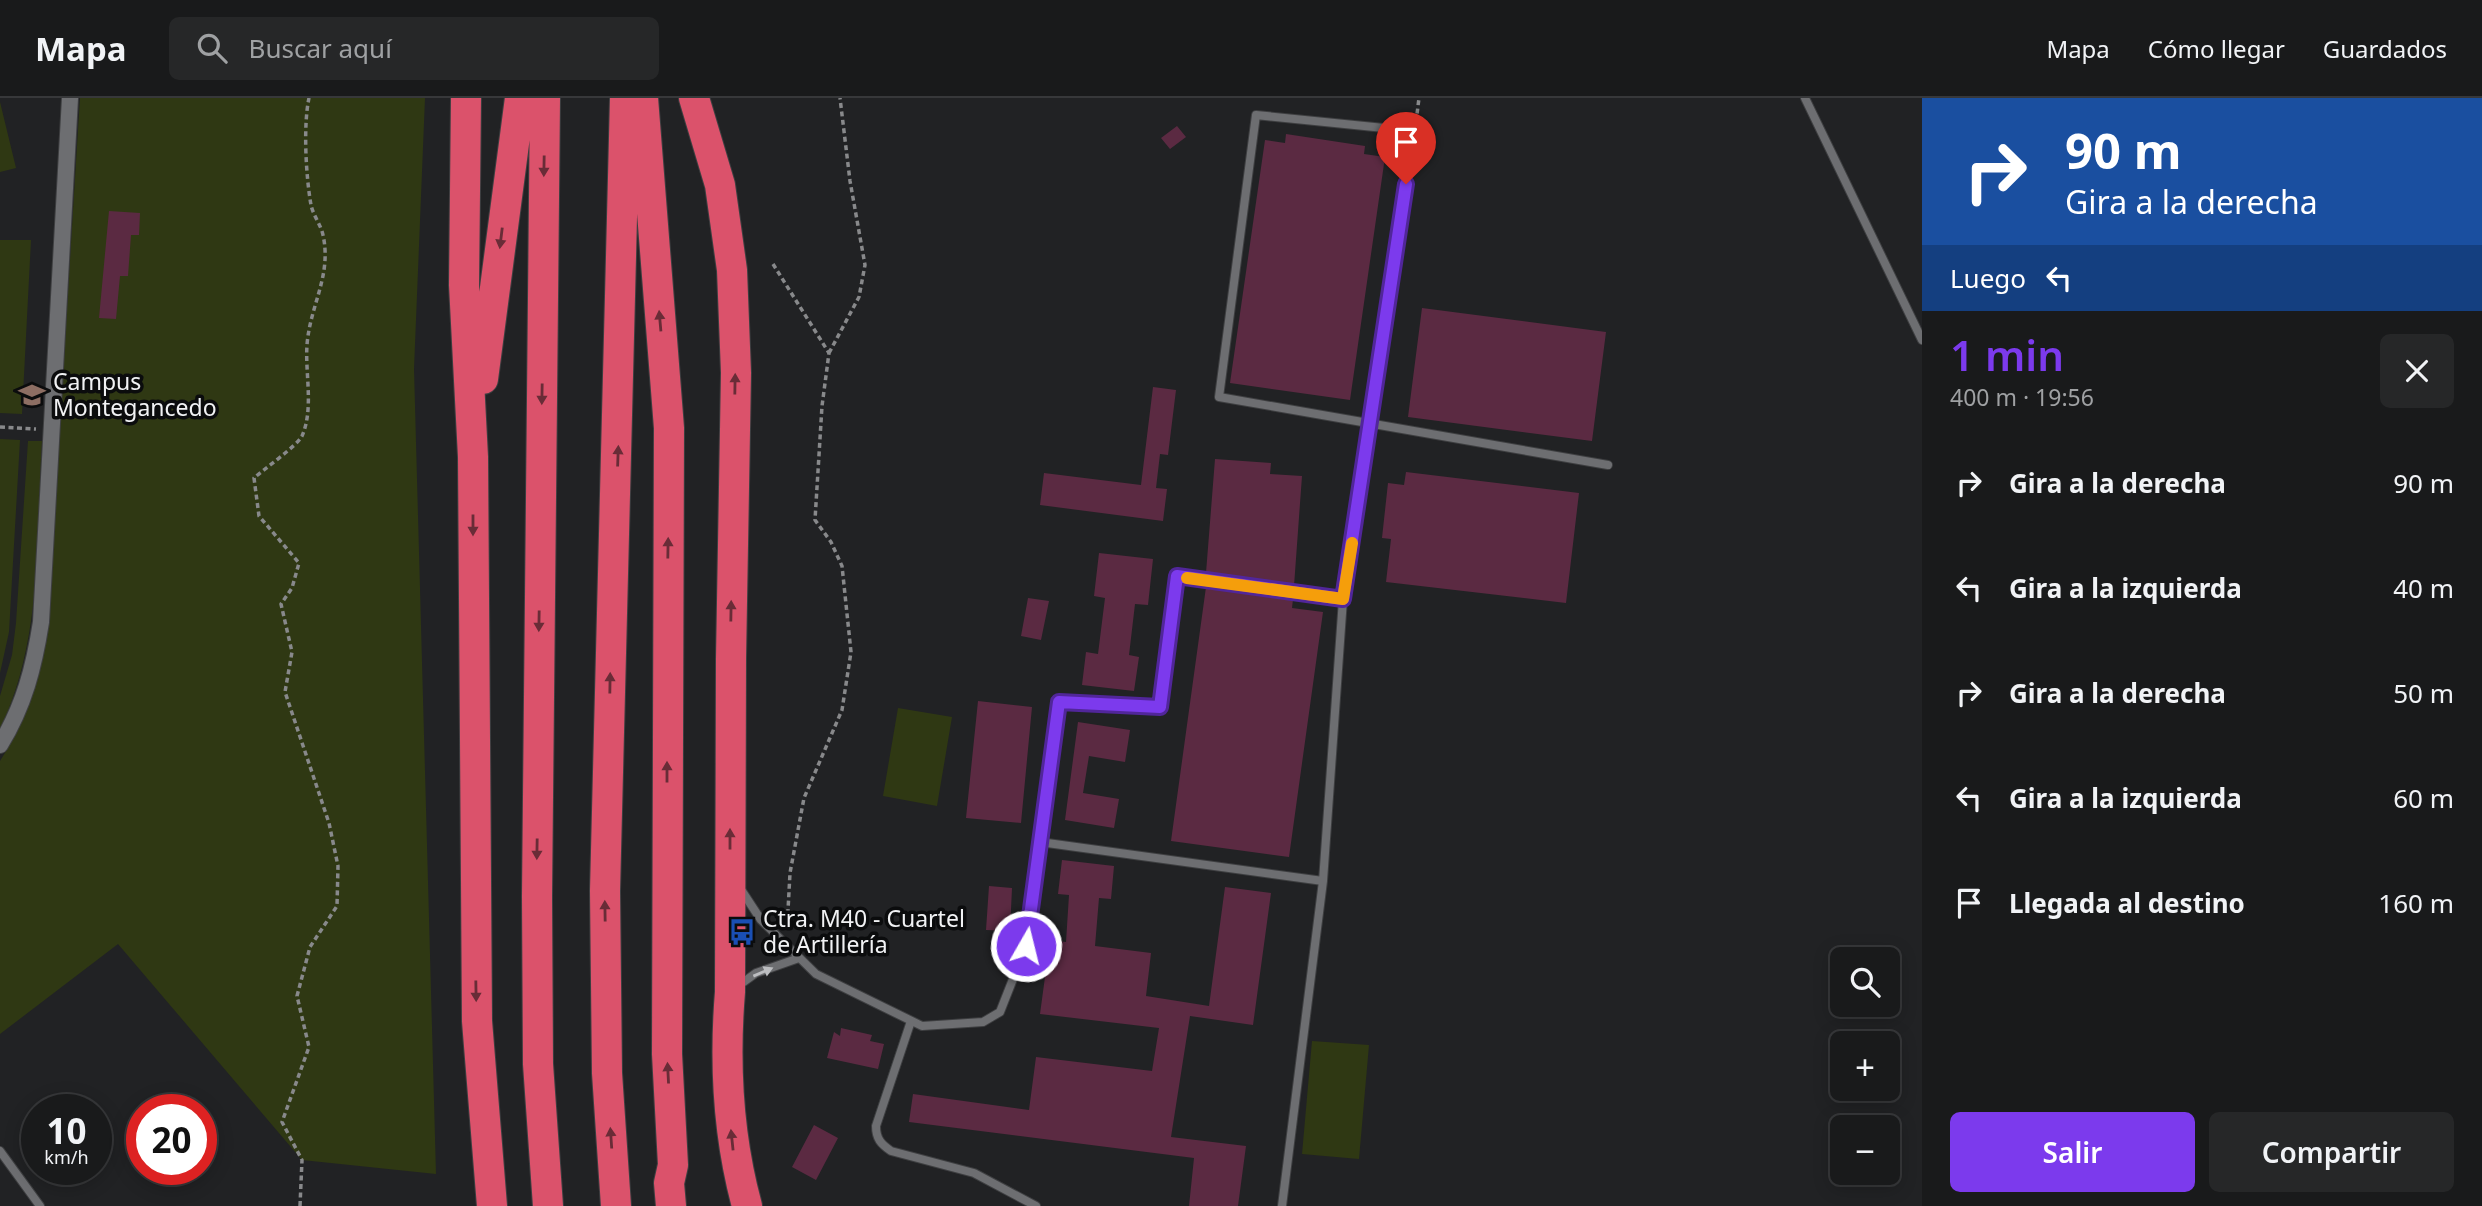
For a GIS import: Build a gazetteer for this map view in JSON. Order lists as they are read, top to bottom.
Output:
{
  "places": {
    "school or university": ["Campus Montegancedo"],
    "bus stop": ["Ctra. M40 - Cuartel de Artillería"]
  },
  "page": {
    "header": "Mapa",
    "search": "Buscar aquí",
    "nav": ["Mapa", "Cómo llegar", "Guardados"],
    "turn": ["90 m", "Gira a la derecha"],
    "then": "Luego",
    "heading": ["1 min", "400 m · 19:56"],
    "list": [
      {
        "name": "Gira a la derecha",
        "value": "90 m"
      },
      {
        "name": "Gira a la izquierda",
        "value": "40 m"
      },
      {
        "name": "Gira a la derecha",
        "value": "50 m"
      },
      {
        "name": "Gira a la izquierda",
        "value": "60 m"
      },
      {
        "name": "Llegada al destino",
        "value": "160 m"
      }
    ],
    "map_buttons": ["+", "−"],
    "speed": "10 km/h",
    "limit": "20",
    "buttons": ["Salir", "Compartir"]
  }
}
